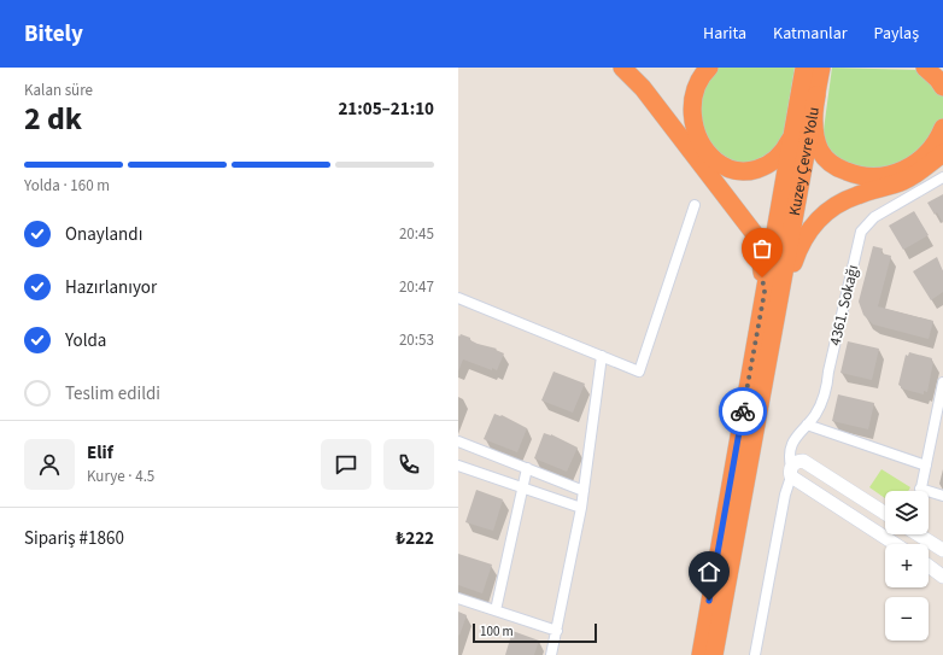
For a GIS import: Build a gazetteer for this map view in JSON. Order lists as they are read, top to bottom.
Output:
{
  "streets": {
    "highway": ["Kuzey Çevre Yolu"],
    "street": ["4361. Sokağı"]
  },
  "scale_bar": "100 m",
  "page": {
    "header": "Bitely",
    "nav": ["Harita", "Katmanlar", "Paylaş"],
    "heading": ["2 dk", "Kalan süre", "21:05–21:10"],
    "panel": [
      "Elif",
      "Kurye · 4.5",
      "Sipariş #1860",
      "₺222"
    ],
    "bar": "Yolda · 160 m",
    "list": [
      ["Onaylandı", "20:45"],
      ["Hazırlanıyor", "20:47"],
      ["Yolda", "20:53"],
      "Teslim edildi"
    ],
    "map_buttons": ["+", "−"],
    "scale": "100 m"
  }
}
